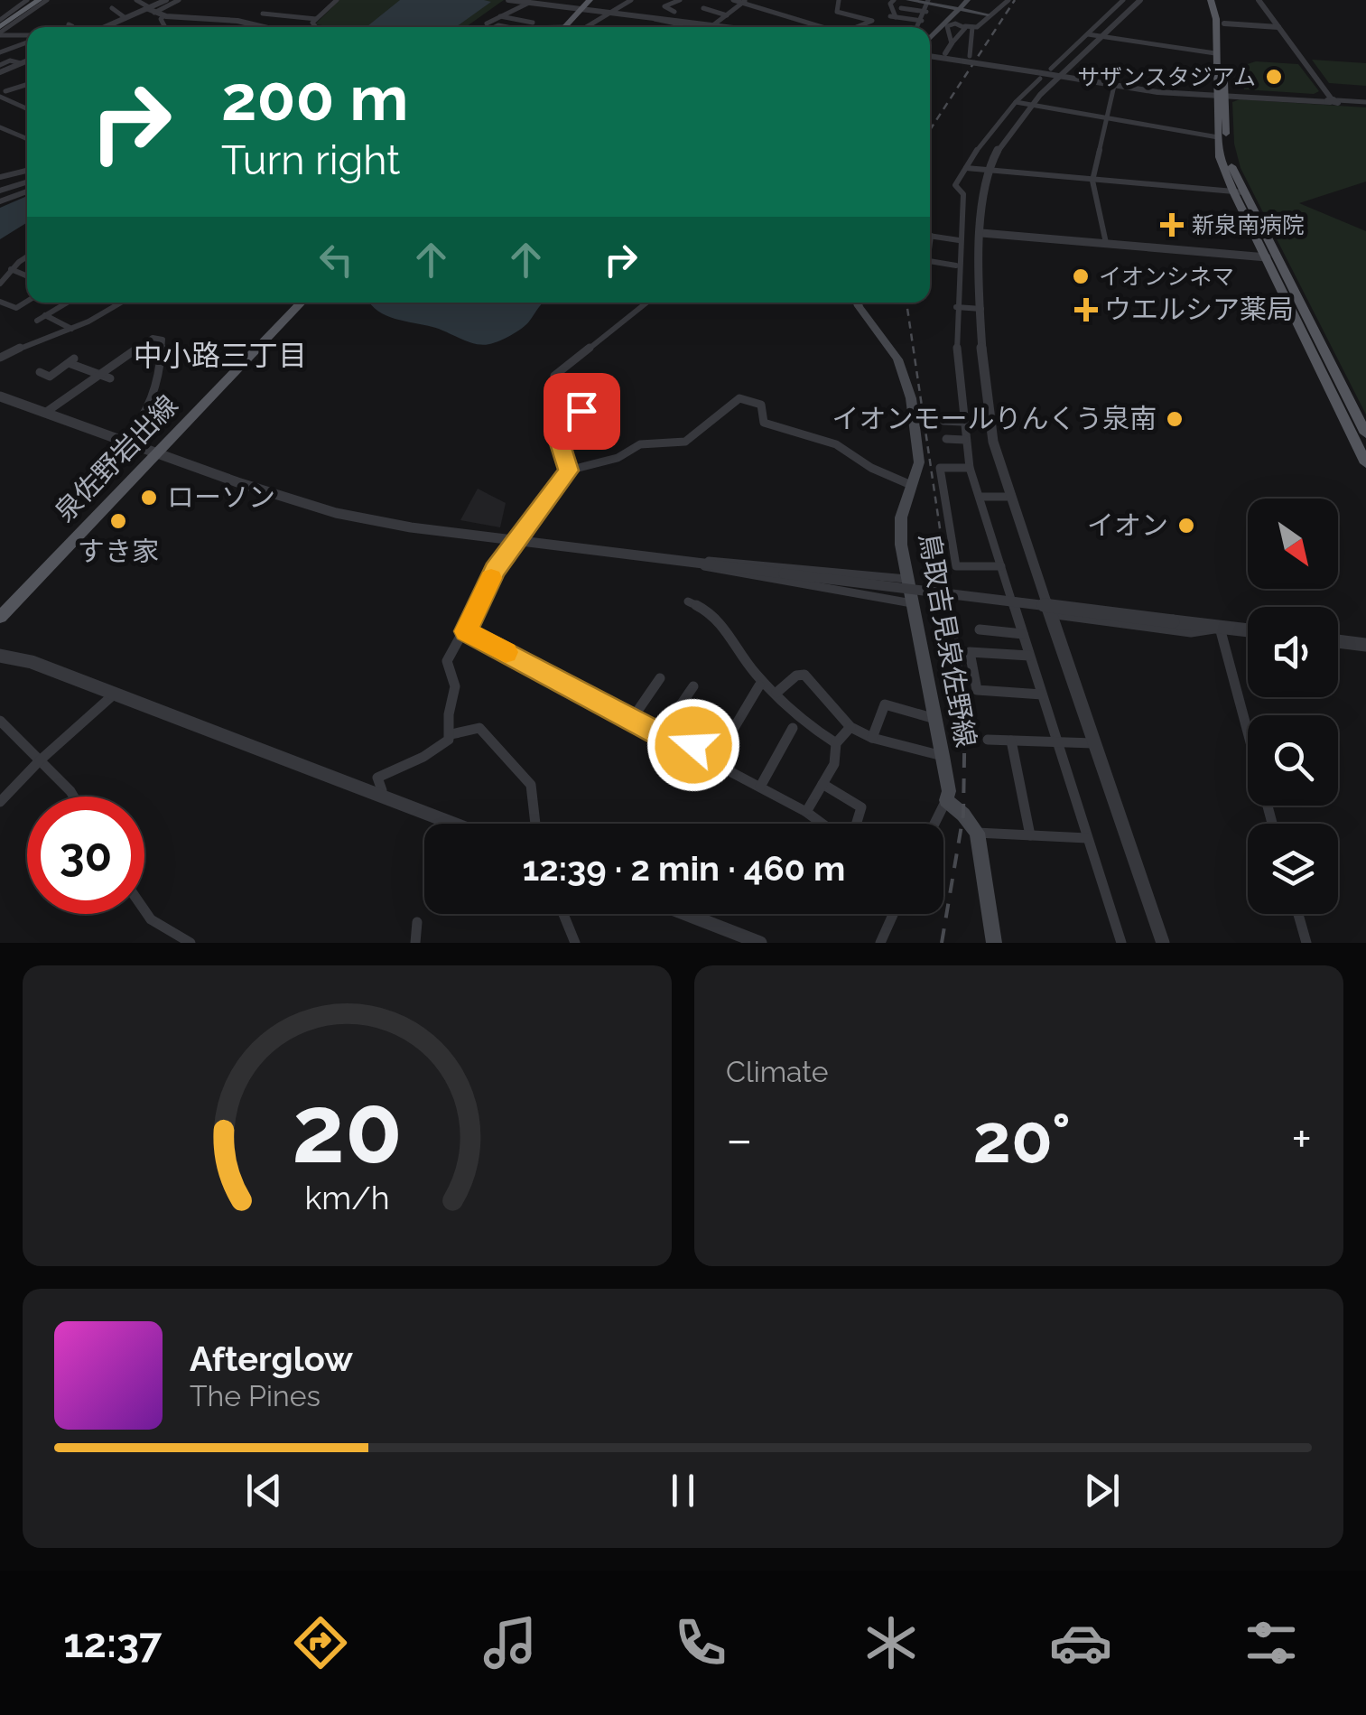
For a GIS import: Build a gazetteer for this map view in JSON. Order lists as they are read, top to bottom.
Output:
{
  "streets": {
    "main road": ["泉佐野岩出線", "鳥取吉見泉佐野線"]
  },
  "districts": ["中小路三丁目"],
  "places": {
    "other": [
      "サザンスタジアム",
      "イオンシネマ",
      "イオンモールりんくう泉南",
      "ローソン",
      "すき家",
      "イオン"
    ],
    "health": ["新泉南病院", "ウエルシア薬局"]
  },
  "north": "bottom right",
  "page": {
    "turn": ["200 m", "Turn right"],
    "limit": "30",
    "trip": "12:39 · 2 min · 460 m",
    "tile": "Climate",
    "heat": ["−", "20°", "+"],
    "song": ["Afterglow", "The Pines"],
    "tabs": "12:37",
    "gauge": ["20", "km/h"]
  }
}
